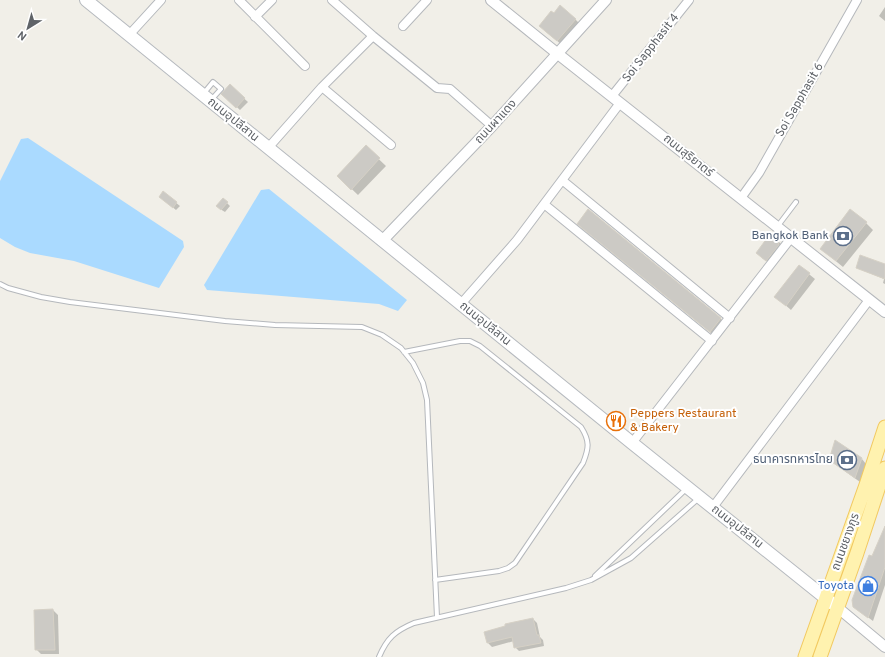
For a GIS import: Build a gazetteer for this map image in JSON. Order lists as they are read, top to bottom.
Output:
{
  "streets": {
    "main road": ["ถนนอุปลีสาน", "ถนนชยางกูร"],
    "street": [
      "Soi Sapphasit 4",
      "Soi Sapphasit 6",
      "ถนนผาแดง",
      "ถนนสุริยาตร์"
    ]
  },
  "crossings": [
    ["Soi Sapphasit 4", "ถนนอุปลีสาน"],
    ["Soi Sapphasit 4", "ถนนสุริยาตร์"],
    ["Soi Sapphasit 6", "ถนนสุริยาตร์"],
    ["ถนนอุปลีสาน", "ถนนผาแดง"],
    ["ถนนอุปลีสาน", "ถนนชยางกูร"],
    ["ถนนผาแดง", "ถนนสุริยาตร์"]
  ],
  "places": {
    "bank": ["Bangkok Bank", "ธนาคารทหารไทย"],
    "restaurant": ["Peppers Restaurant & Bakery"],
    "shop": ["Toyota"]
  },
  "north": "bottom left"
}
